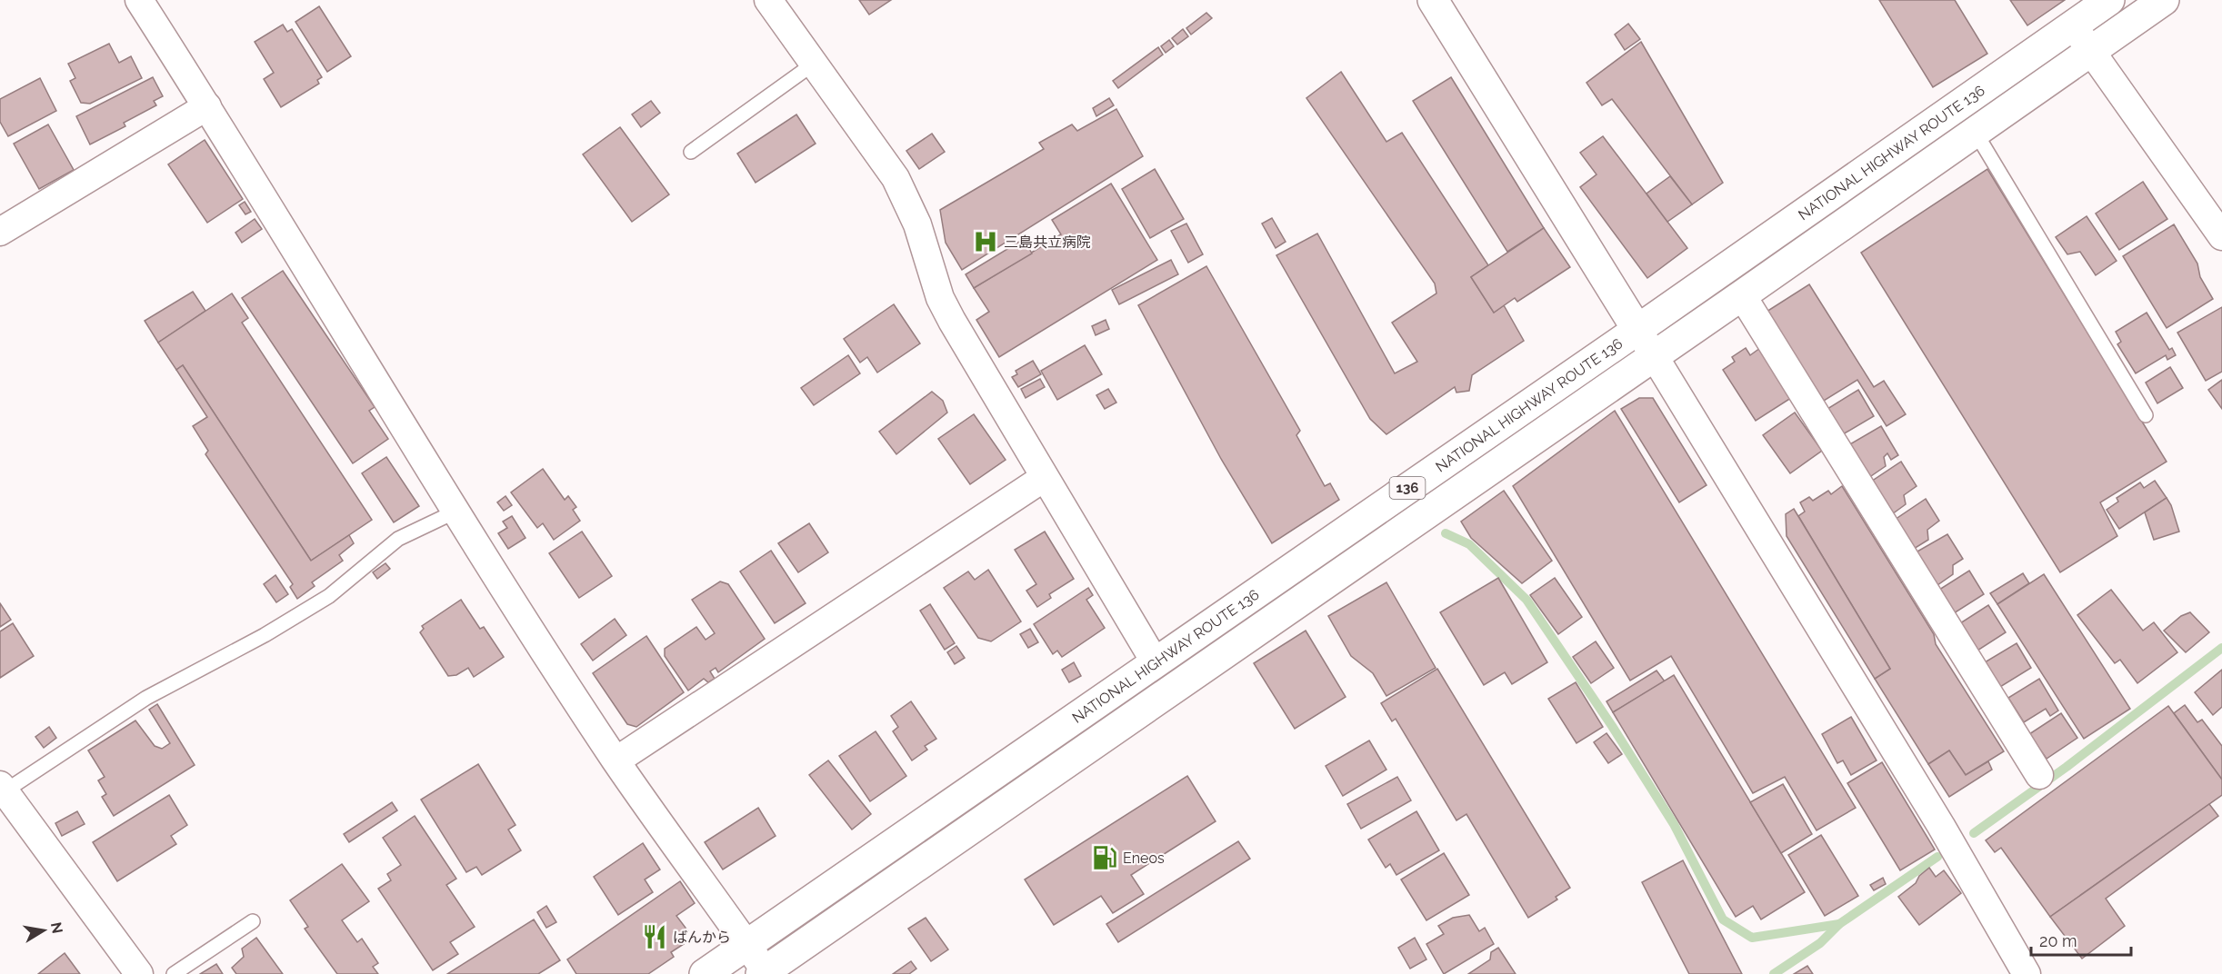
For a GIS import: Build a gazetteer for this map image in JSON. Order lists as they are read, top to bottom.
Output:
{
  "streets": {
    "main road": ["NATIONAL HIGHWAY ROUTE 136", "136"]
  },
  "places": {
    "hospital": ["三島共立病院"],
    "fuel station": ["Eneos"],
    "restaurant": ["ばんから"]
  },
  "scale_bar": "20 m",
  "north": "right"
}
